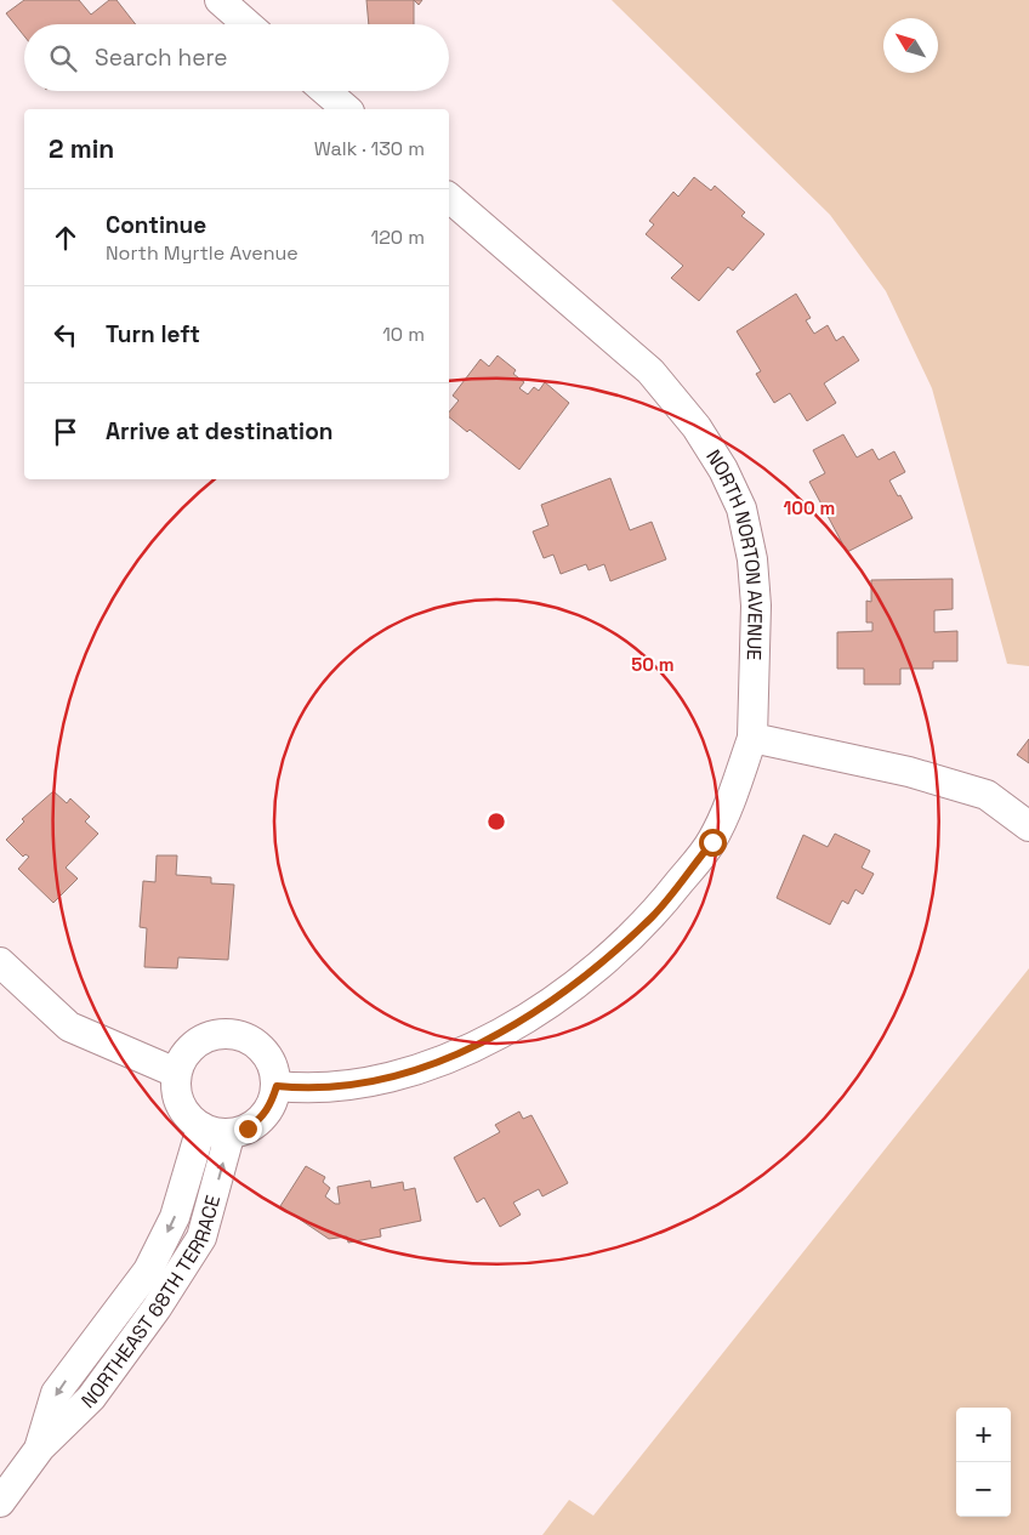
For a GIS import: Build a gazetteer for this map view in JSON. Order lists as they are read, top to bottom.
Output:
{
  "streets": {
    "street": ["NORTH NORTON AVENUE", "NORTHEAST 68TH TERRACE"]
  },
  "crossings": [
    ["NORTH NORTON AVENUE", "NORTHEAST 68TH TERRACE"]
  ],
  "north": "top left",
  "page": {
    "search": "Search here",
    "heading": ["2 min", "Walk · 130 m"],
    "list": [
      ["Continue", "North Myrtle Avenue", "120 m"],
      ["Turn left", "10 m"],
      "Arrive at destination"
    ],
    "map_buttons": ["+", "−"]
  },
  "rings": ["100 m", "50 m"]
}
